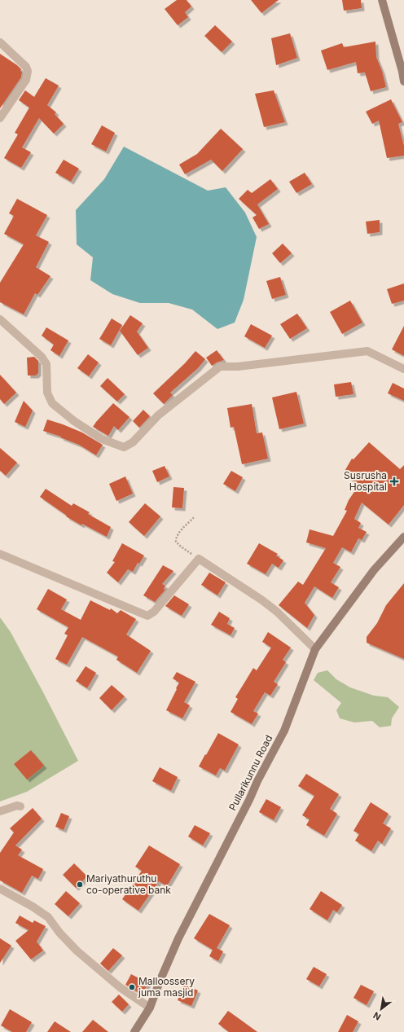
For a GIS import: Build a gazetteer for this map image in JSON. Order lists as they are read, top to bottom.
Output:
{
  "streets": {
    "main road": ["Pullarikunnu Road"]
  },
  "places": {
    "health": ["Susrusha Hospital"],
    "other": ["Mariyathuruthu co-operative bank", "Malloossery juma masjid"]
  },
  "north": "bottom left"
}
